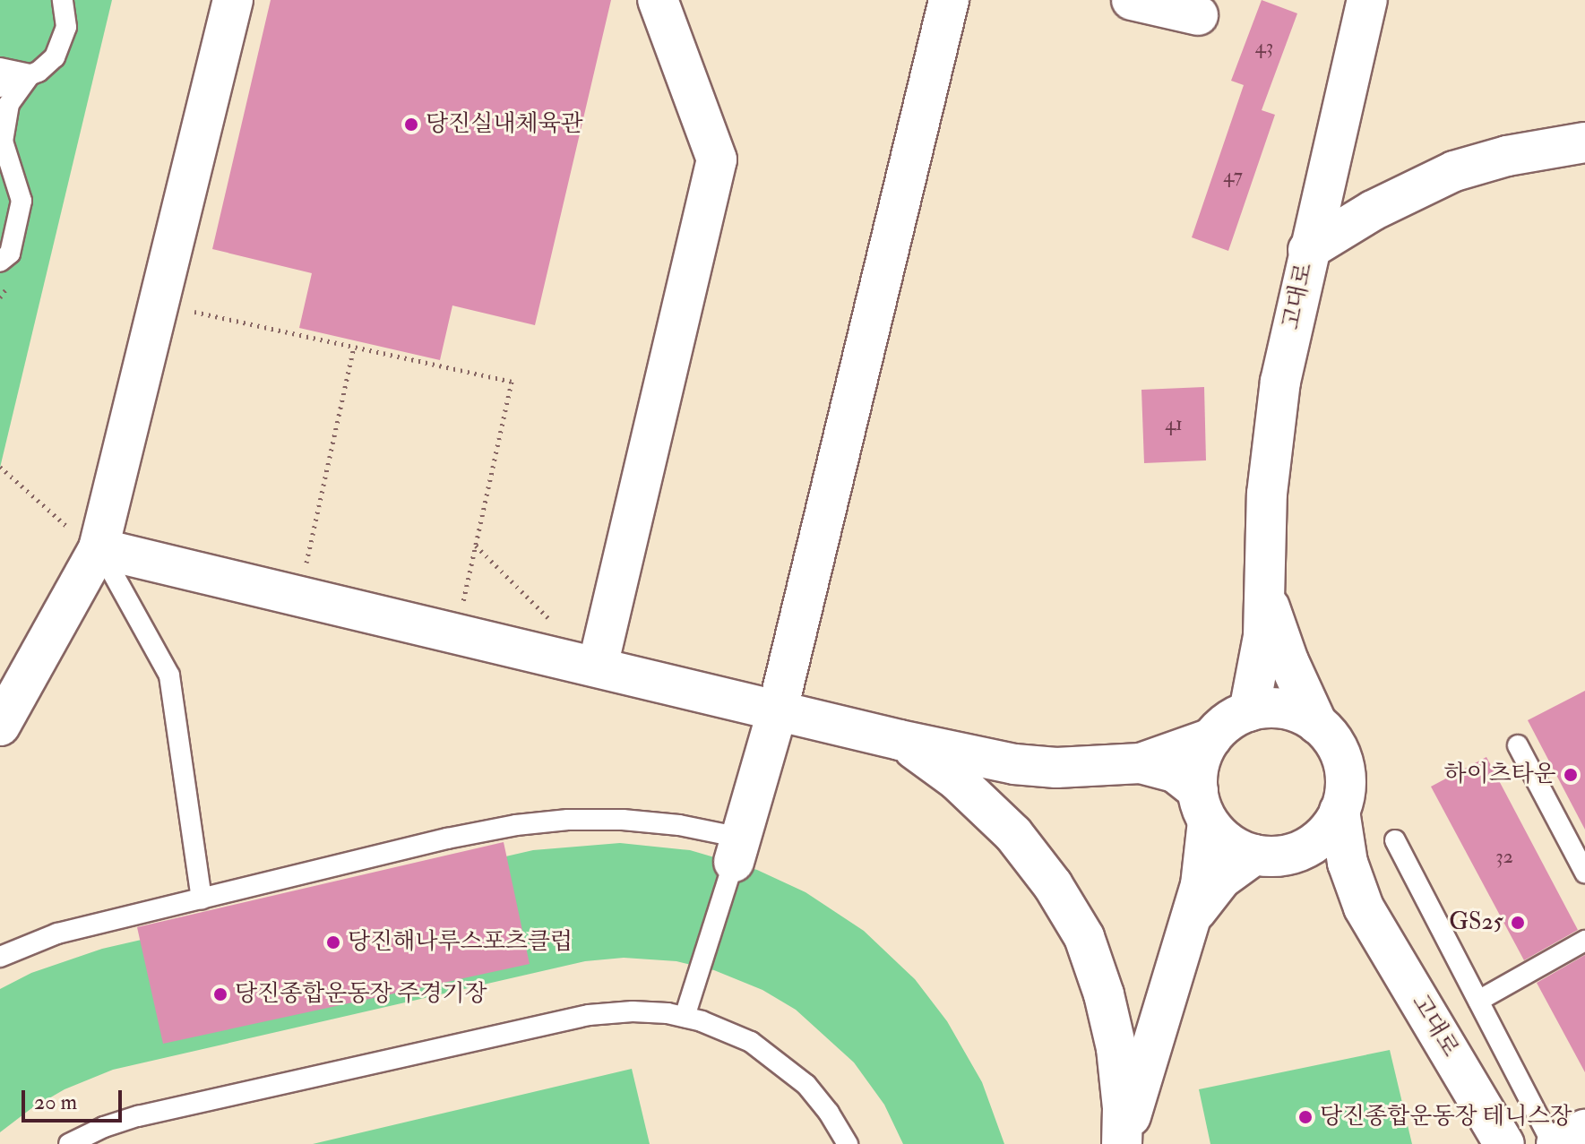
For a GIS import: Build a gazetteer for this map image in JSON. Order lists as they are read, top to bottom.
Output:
{
  "streets": {
    "street": ["고대로"]
  },
  "places": [
    "당진실내체육관",
    "하이츠타운",
    "GS25",
    "당진해나루스포츠클럽",
    "당진종합운동장 주경기장",
    "당진종합운동장 테니스장"
  ],
  "house_numbers": [
    "43",
    "47",
    "41",
    "32"
  ],
  "scale_bar": "20 m"
}
